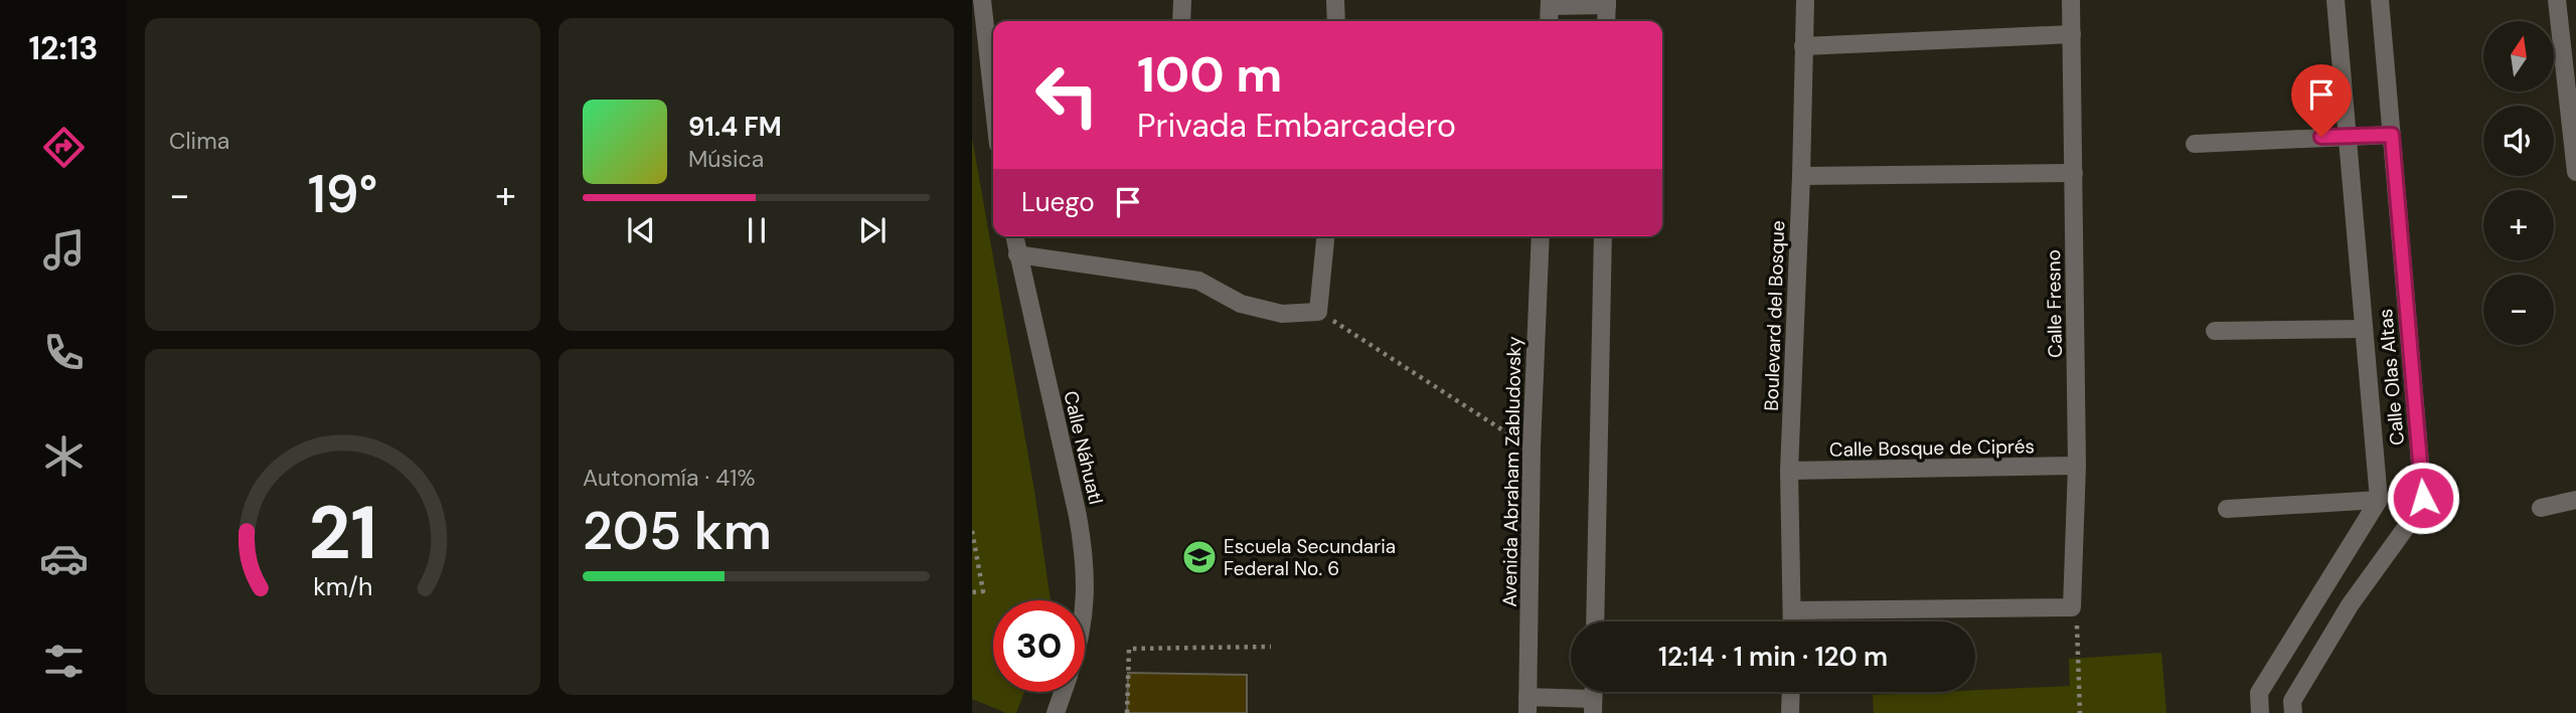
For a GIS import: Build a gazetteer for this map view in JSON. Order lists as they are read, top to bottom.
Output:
{
  "streets": {
    "street": [
      "Calle Fresno",
      "Boulevard del Bosque",
      "Calle Olas Altas",
      "Calle Náhuatl",
      "Calle Bosque de Ciprés",
      "Avenida Abraham Zabludovsky"
    ]
  },
  "crossings": [
    ["Calle Fresno", "Calle Bosque de Ciprés"],
    ["Boulevard del Bosque", "Calle Bosque de Ciprés"]
  ],
  "places": {
    "school or university": ["Escuela Secundaria Federal No. 6"]
  },
  "north": "top",
  "page": {
    "tabs": "12:13",
    "tile": [
      "Clima",
      ["Autonomía · 41%", "205 km"]
    ],
    "map_buttons": ["+", "−"],
    "turn": ["100 m", "Privada Embarcadero"],
    "song": ["91.4 FM", "Música"],
    "heat": ["−", "19°", "+"],
    "then": "Luego",
    "limit": "30",
    "trip": "12:14 · 1 min · 120 m",
    "gauge": ["21", "km/h"]
  }
}
